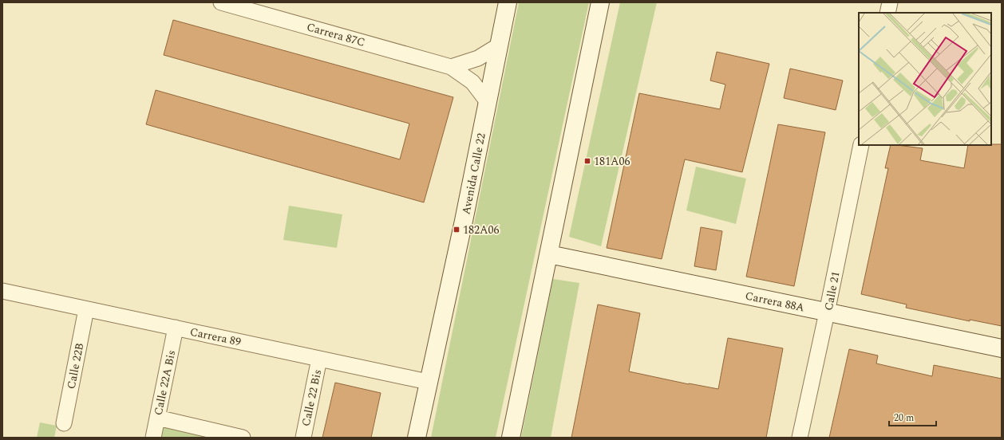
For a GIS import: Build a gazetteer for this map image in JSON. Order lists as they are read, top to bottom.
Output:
{
  "streets": {
    "main road": ["Avenida Calle 22", "Carrera 88A"],
    "street": [
      "Carrera 87C",
      "Calle 21",
      "Carrera 89",
      "Calle 22B",
      "Calle 22A Bis",
      "Calle 22 Bis"
    ]
  },
  "crossings": [
    ["Carrera 87C", "Avenida Calle 22"],
    ["Avenida Calle 22", "Carrera 89"],
    ["Calle 21", "Carrera 88A"],
    ["Carrera 89", "Calle 22B"],
    ["Carrera 89", "Calle 22A Bis"],
    ["Carrera 89", "Calle 22 Bis"]
  ],
  "places": {
    "transit": ["181A06", "182A06"]
  },
  "scale_bar": "20 m"
}
